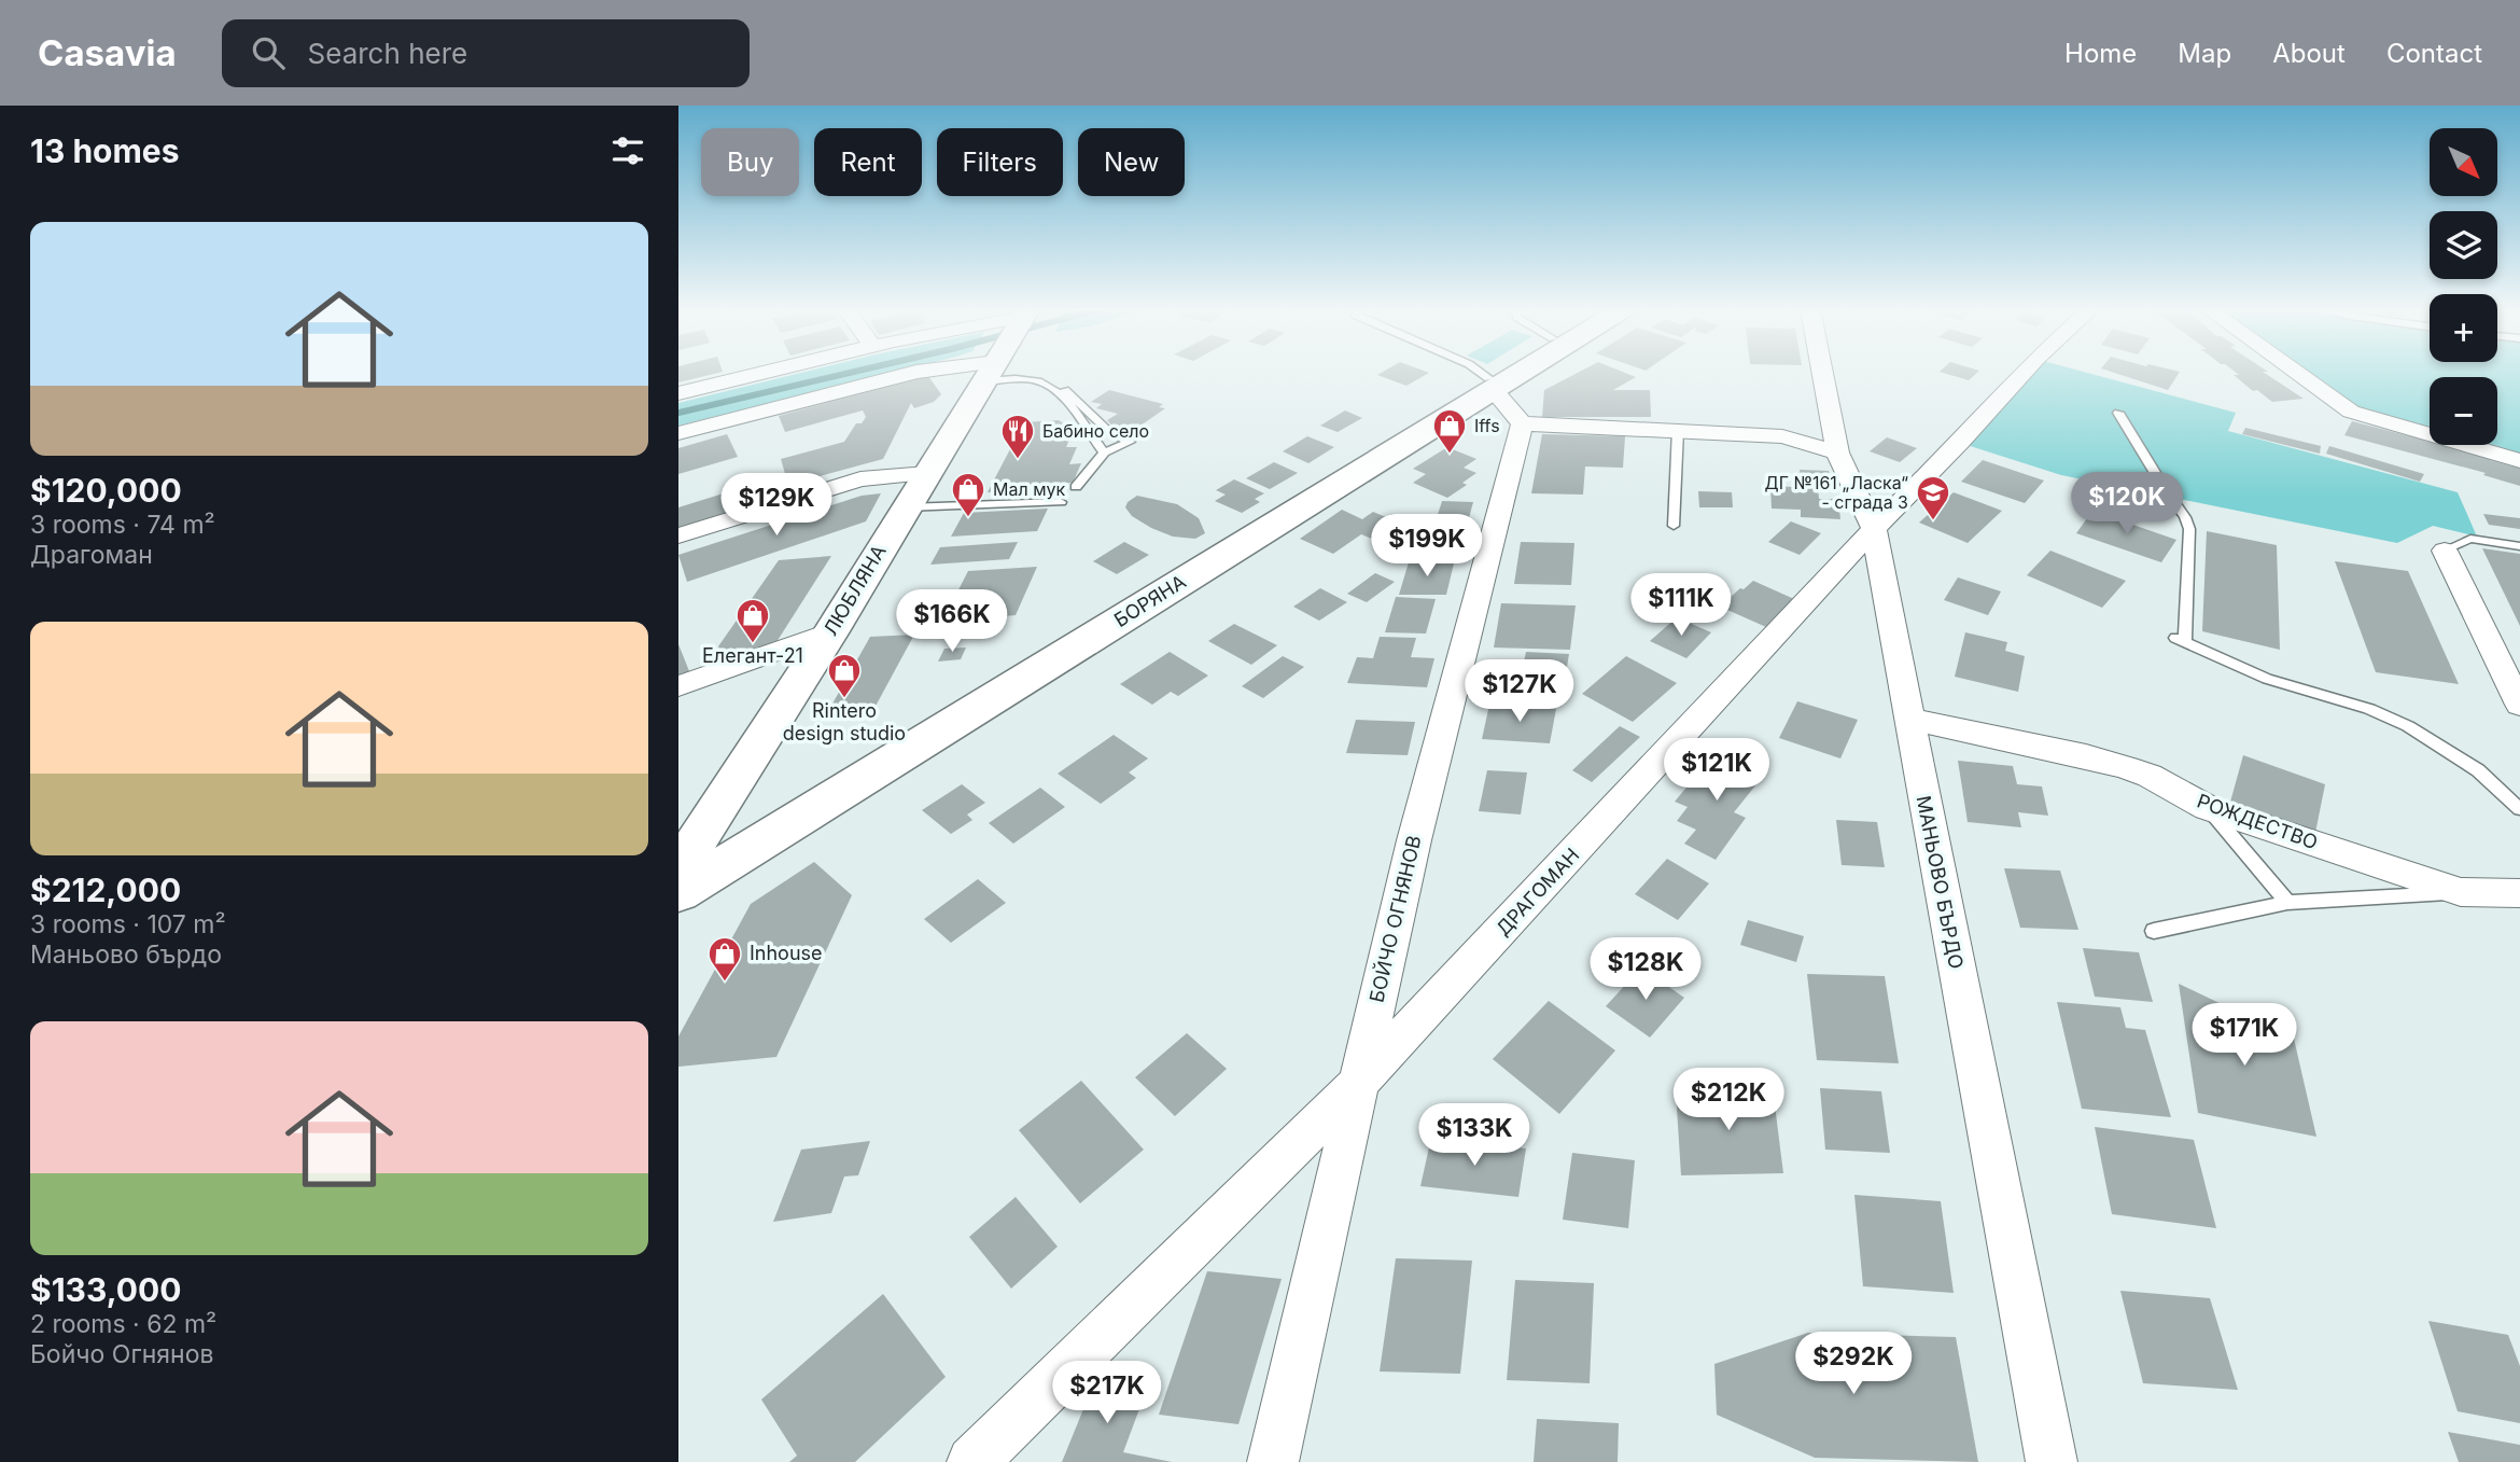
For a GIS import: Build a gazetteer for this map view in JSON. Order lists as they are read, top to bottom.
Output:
{
  "streets": {
    "street": [
      "ЛЮБЛЯНА",
      "БОРЯНА",
      "РОЖДЕСТВО",
      "МАНЬОВО БЪРДО",
      "ДРАГОМАН",
      "БОЙЧО ОГНЯНОВ"
    ]
  },
  "crossings": [
    ["ЛЮБЛЯНА", "БОРЯНА"],
    ["РОЖДЕСТВО", "МАНЬОВО БЪРДО"],
    ["МАНЬОВО БЪРДО", "ДРАГОМАН"],
    ["ДРАГОМАН", "БОЙЧО ОГНЯНОВ"]
  ],
  "places": {
    "shop": [
      "Iffs",
      "Мал мук",
      "Елегант-21",
      "Rintero design studio",
      "Inhouse"
    ],
    "restaurant": ["Бабино село"],
    "school or university": ["ДГ №161 „Ласка“ - сграда 3"]
  },
  "north": "bottom right",
  "page": {
    "header": "Casavia",
    "search": "Search here",
    "nav": [
      "Home",
      "Map",
      "About",
      "Contact"
    ],
    "heading": "13 homes",
    "map_buttons": ["+", "−"],
    "chip": [
      "Buy",
      "Rent",
      "Filters",
      "New"
    ],
    "list": [
      {
        "name": "$120,000",
        "note": "3 rooms · 74 m² · Драгоман"
      },
      {
        "name": "$212,000",
        "note": "3 rooms · 107 m² · Маньово бърдо"
      },
      {
        "name": "$133,000",
        "note": "2 rooms · 62 m² · Бойчо Огнянов"
      }
    ],
    "price": [
      "$120K",
      "$129K",
      "$199K",
      "$111K",
      "$166K",
      "$127K",
      "$121K",
      "$128K",
      "$171K",
      "$212K",
      "$133K",
      "$292K",
      "$217K"
    ]
  }
}
